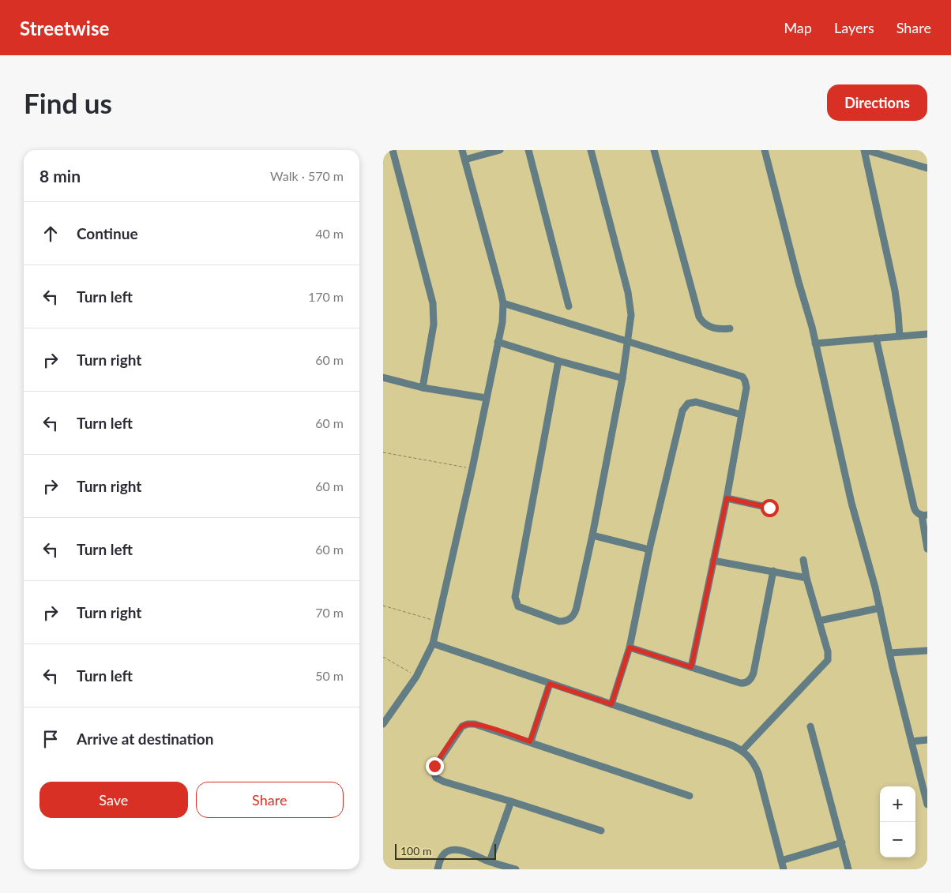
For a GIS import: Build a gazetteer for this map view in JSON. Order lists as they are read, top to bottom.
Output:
{
  "scale_bar": "100 m",
  "page": {
    "header": "Streetwise",
    "nav": ["Map", "Layers", "Share"],
    "buttons": [
      "Directions",
      ["Save", "Share"]
    ],
    "title": "Find us",
    "heading": ["8 min", "Walk · 570 m"],
    "list": [
      ["Continue", "40 m"],
      ["Turn left", "170 m"],
      ["Turn right", "60 m"],
      ["Turn left", "60 m"],
      ["Turn right", "60 m"],
      ["Turn left", "60 m"],
      ["Turn right", "70 m"],
      ["Turn left", "50 m"],
      "Arrive at destination"
    ],
    "map_buttons": ["+", "−"],
    "scale": "100 m"
  }
}
